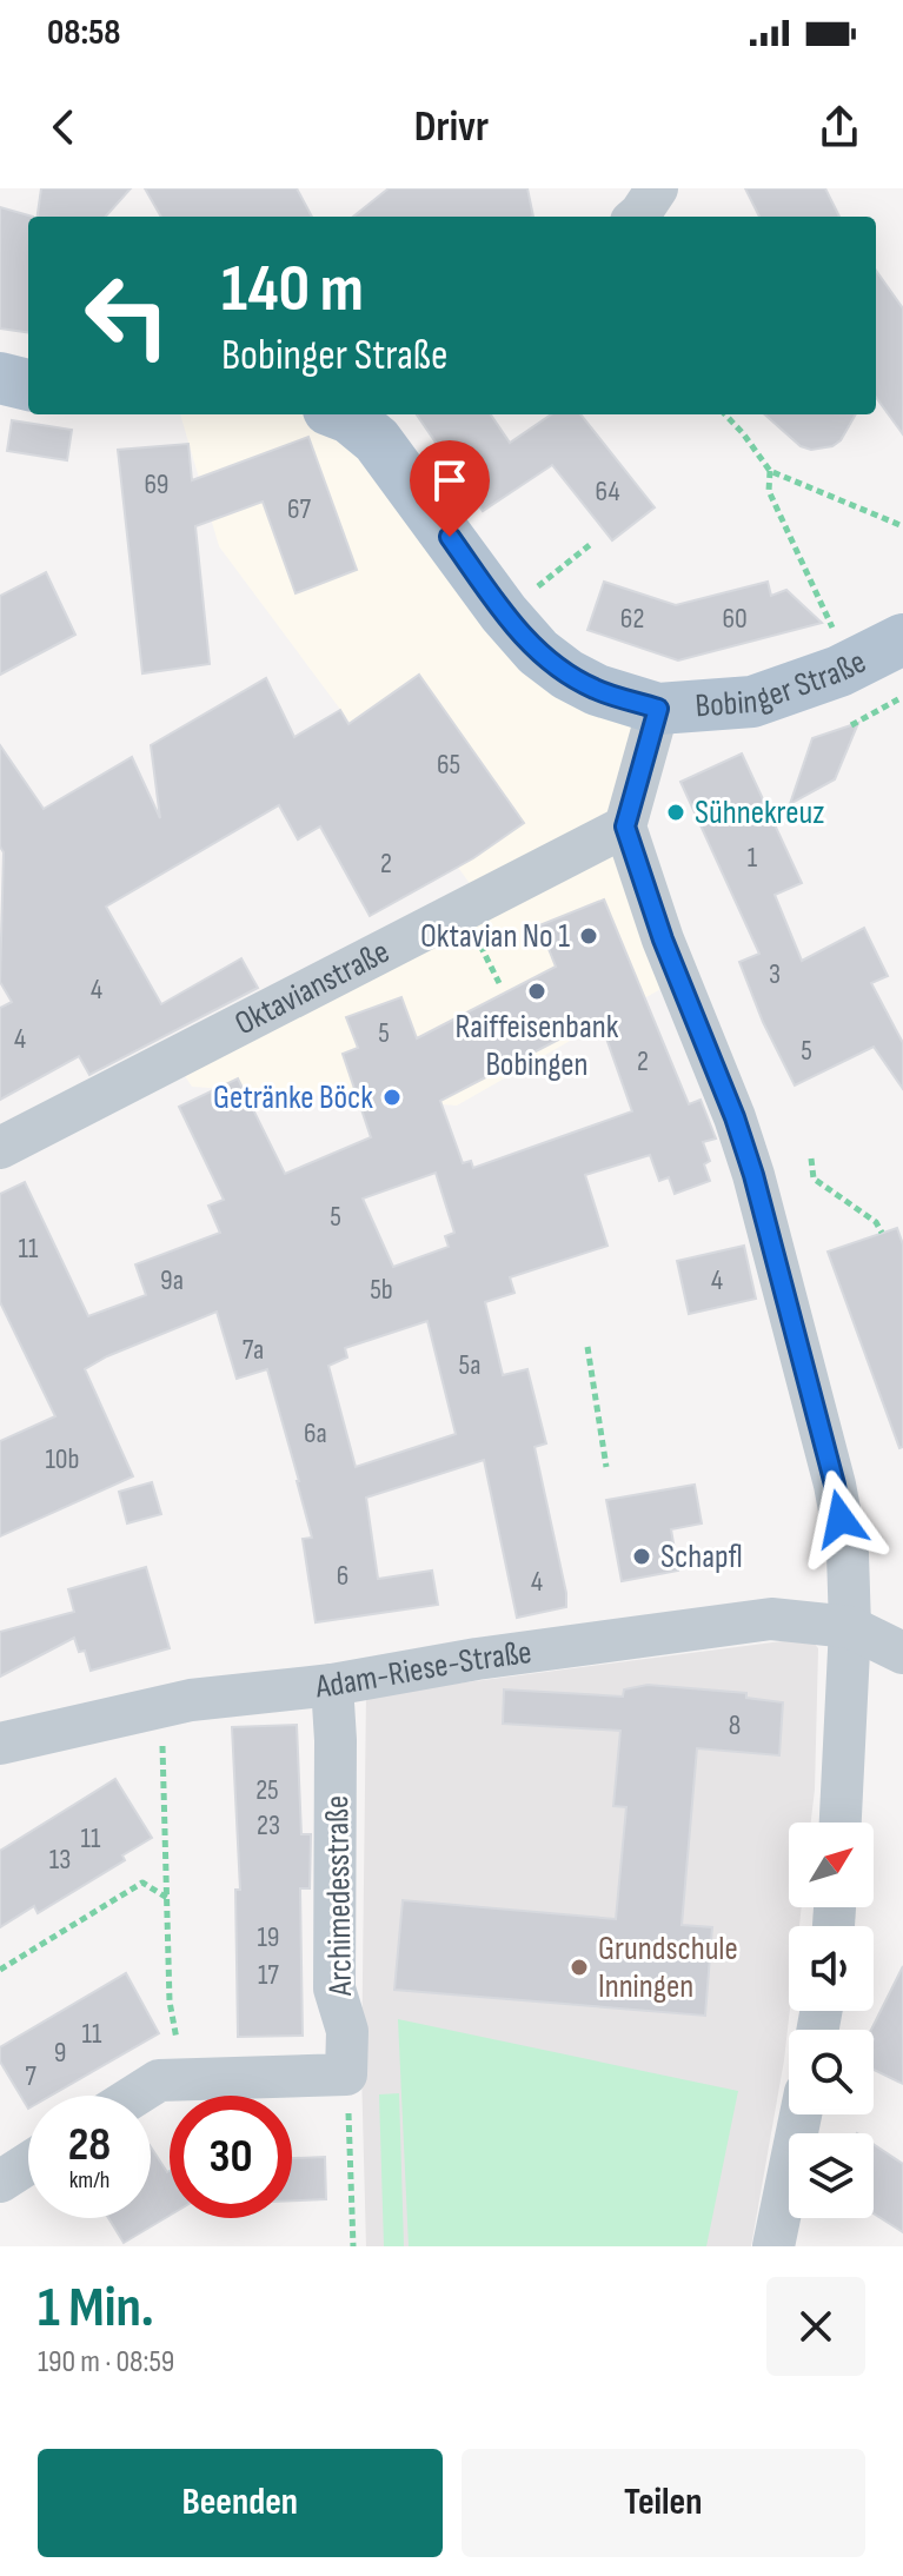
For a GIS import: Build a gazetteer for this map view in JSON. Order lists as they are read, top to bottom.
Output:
{
  "streets": {
    "main road": ["Bobinger Straße"],
    "street": ["Oktavianstraße", "Adam-Riese-Straße", "Archimedesstraße"]
  },
  "crossings": [
    ["Adam-Riese-Straße", "Archimedesstraße"]
  ],
  "places": [
    "Sühnekreuz",
    "Oktavian No 1",
    "Raiffeisenbank Bobingen",
    "Getränke Böck",
    "Schapfl",
    "Grundschule Inningen"
  ],
  "house_numbers": [
    "69",
    "64",
    "67",
    "62",
    "60",
    "65",
    "1",
    "2",
    "3",
    "4",
    "5",
    "4",
    "5",
    "2",
    "5",
    "11",
    "9a",
    "4",
    "5b",
    "7a",
    "5a",
    "6a",
    "10b",
    "6",
    "4",
    "8",
    "25",
    "23",
    "11",
    "13",
    "19",
    "17",
    "11",
    "9",
    "7"
  ],
  "north": "top right",
  "page": {
    "status": "08:58",
    "header": "Drivr",
    "turn": ["140 m", "Bobinger Straße"],
    "speed": "28 km/h",
    "limit": "30",
    "heading": ["1 Min.", "190 m · 08:59"],
    "buttons": ["Beenden", "Teilen"]
  }
}
